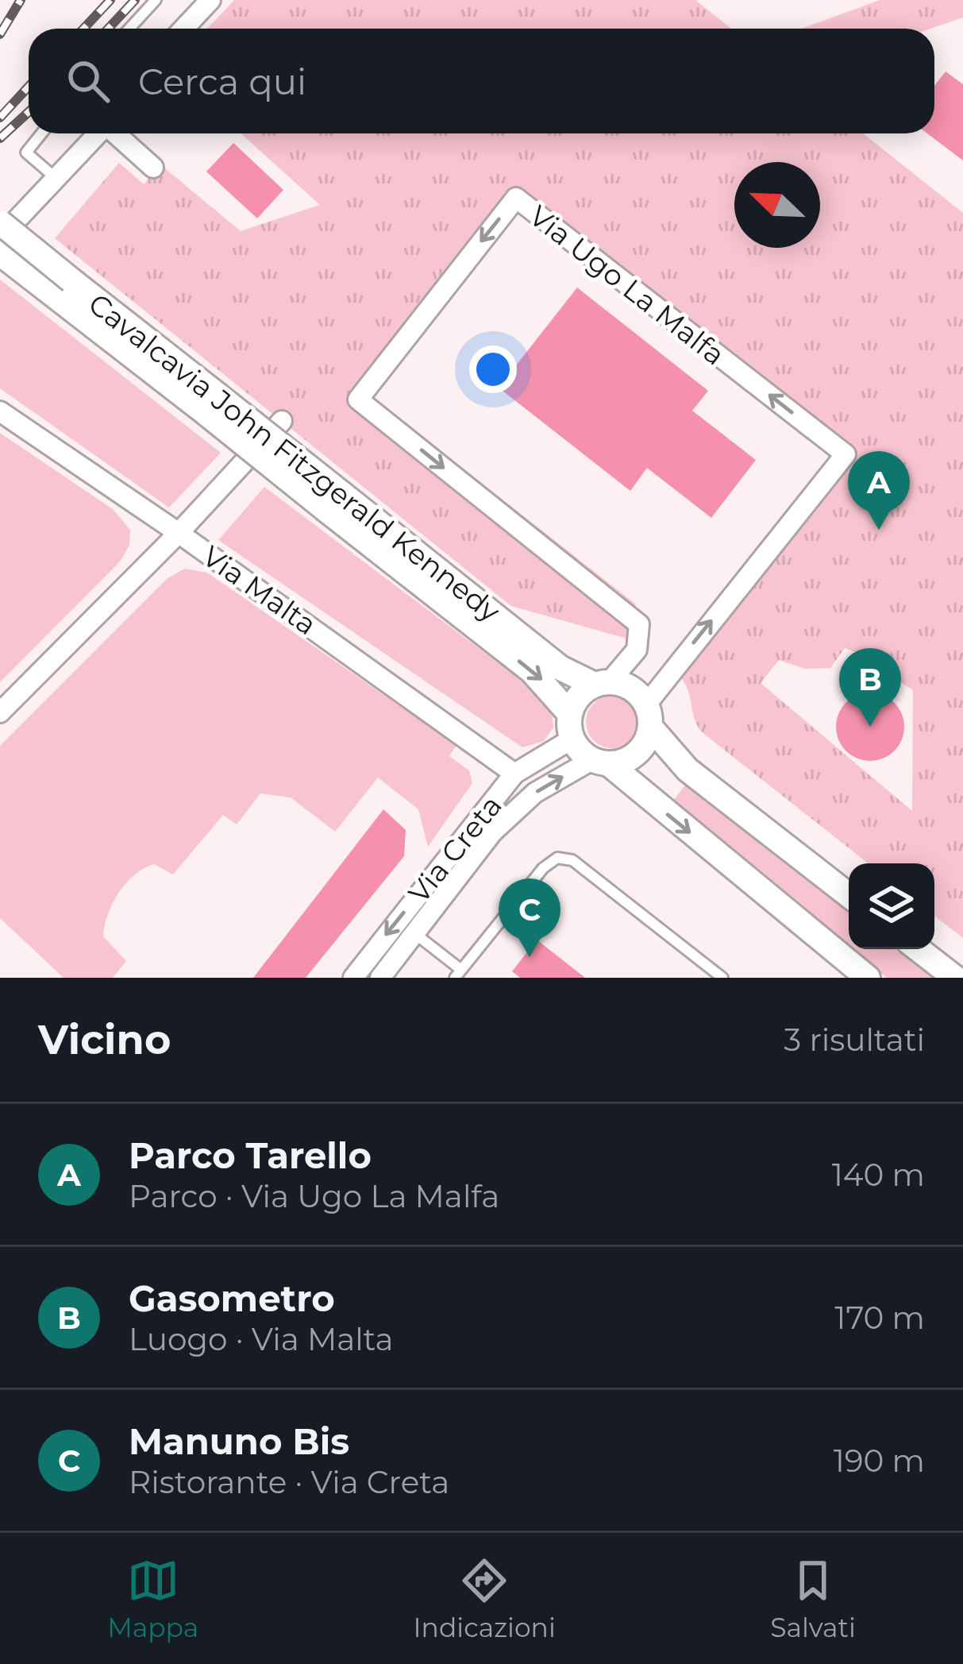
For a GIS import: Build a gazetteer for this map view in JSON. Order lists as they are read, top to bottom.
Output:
{
  "streets": {
    "street": [
      "Via Ugo La Malfa",
      "Cavalcavia John Fitzgerald Kennedy",
      "Via Malta",
      "Via Creta"
    ]
  },
  "crossings": [
    ["Via Ugo La Malfa", "Cavalcavia John Fitzgerald Kennedy"],
    ["Via Ugo La Malfa", "Via Creta"],
    ["Cavalcavia John Fitzgerald Kennedy", "Via Creta"],
    ["Via Malta", "Via Creta"]
  ],
  "north": "top left",
  "page": {
    "search": "Cerca qui",
    "pins": ["A", "B", "C"],
    "heading": ["Vicino", "3 risultati"],
    "list": [
      {
        "mark": "A",
        "name": "Parco Tarello",
        "note": "Parco · Via Ugo La Malfa",
        "value": "140 m"
      },
      {
        "mark": "B",
        "name": "Gasometro",
        "note": "Luogo · Via Malta",
        "value": "170 m"
      },
      {
        "mark": "C",
        "name": "Manuno Bis",
        "note": "Ristorante · Via Creta",
        "value": "190 m"
      }
    ],
    "nav": ["Mappa", "Indicazioni", "Salvati"]
  }
}
